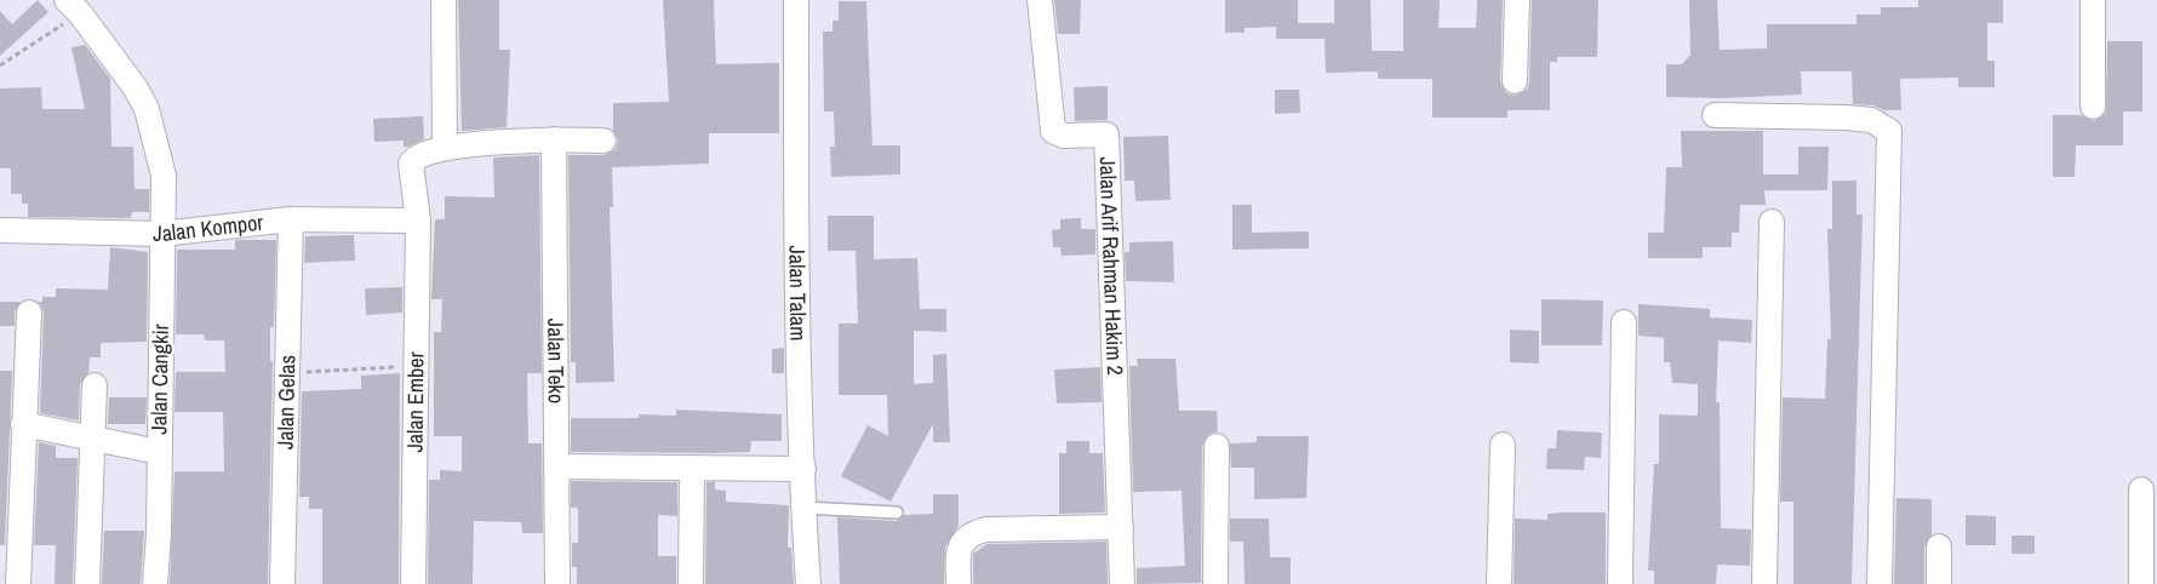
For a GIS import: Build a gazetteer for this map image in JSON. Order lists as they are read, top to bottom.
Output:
{
  "streets": {
    "street": [
      "Jalan Kompor",
      "Jalan Arif Rahman Hakim 2",
      "Jalan Talam",
      "Jalan Teko",
      "Jalan Cangkir",
      "Jalan Gelas",
      "Jalan Ember"
    ]
  },
  "crossings": [
    ["Jalan Kompor", "Jalan Cangkir"],
    ["Jalan Kompor", "Jalan Gelas"],
    ["Jalan Kompor", "Jalan Ember"],
    ["Jalan Teko", "Jalan Ember"]
  ]
}
